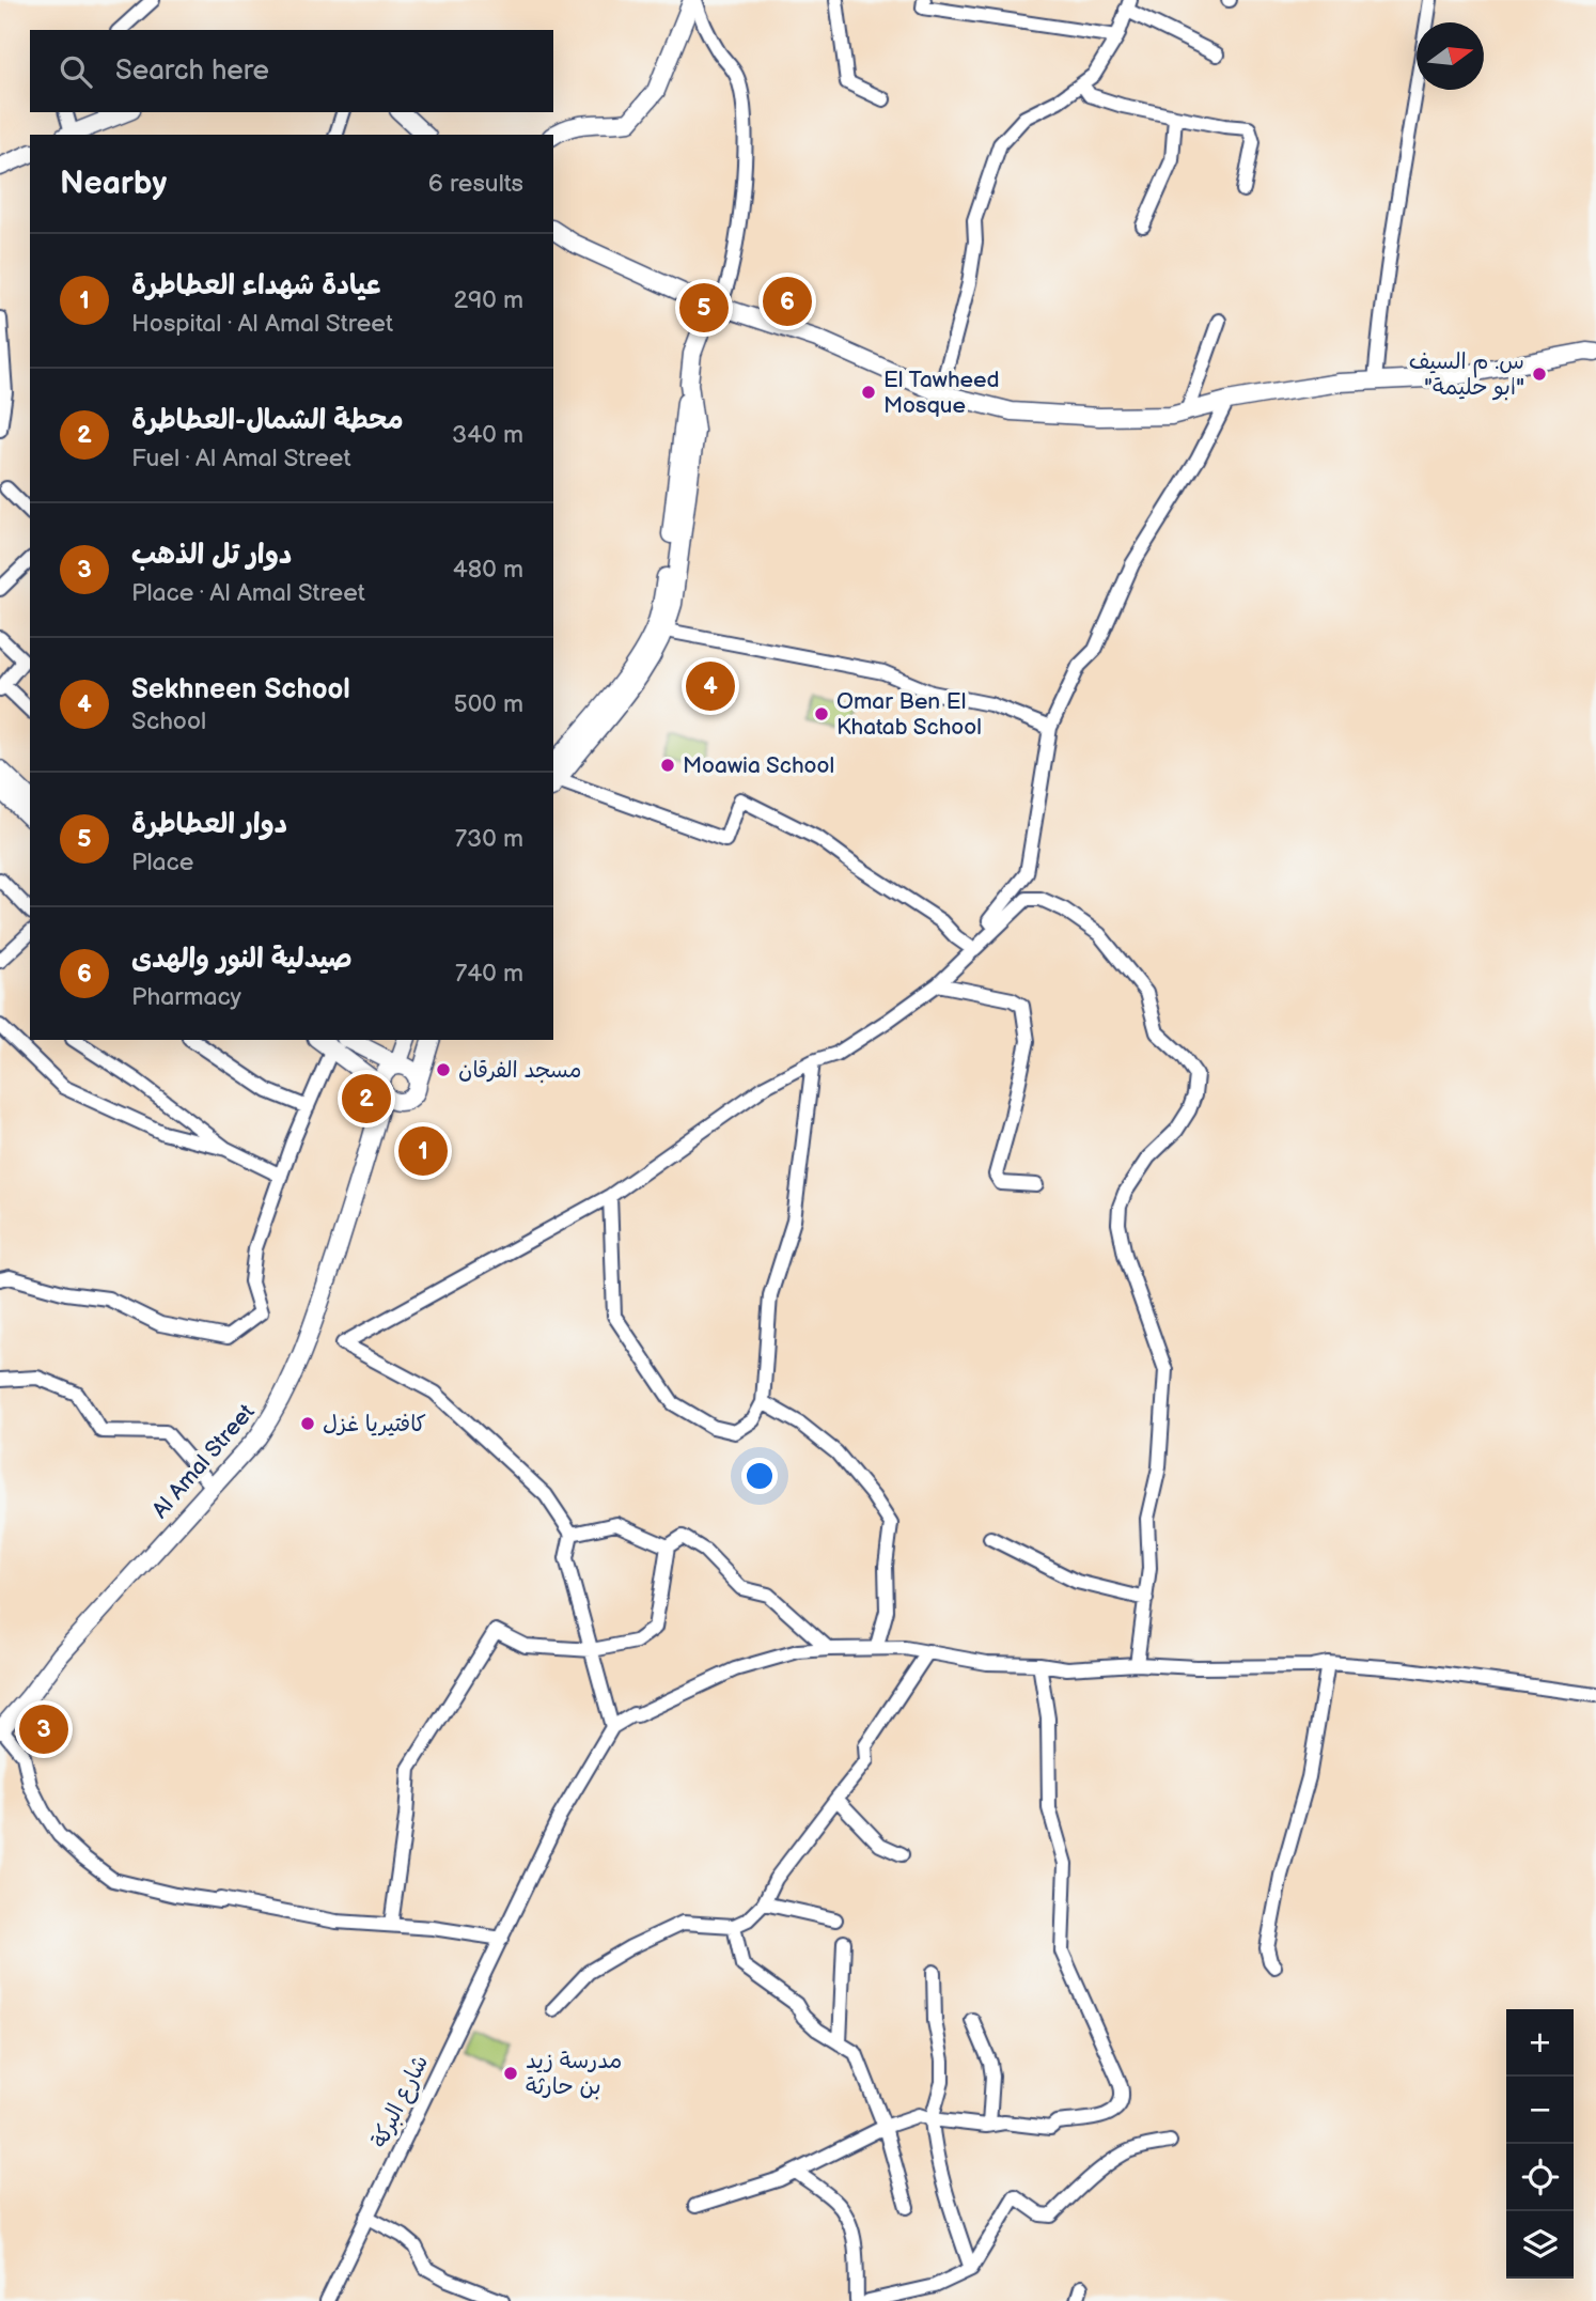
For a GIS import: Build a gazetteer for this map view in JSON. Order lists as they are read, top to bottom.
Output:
{
  "streets": {
    "main road": ["Al Amal Street"],
    "street": ["شارع البركة"]
  },
  "places": [
    "س. م السيف \"ابو حليمة\"",
    "El Tawheed Mosque",
    "Omar Ben El Khatab School",
    "Moawia School",
    "مسجد الفرقان",
    "كافتيريا غزل",
    "مدرسة زيد بن حارثة"
  ],
  "north": "right",
  "page": {
    "search": "Search here",
    "heading": ["Nearby", "6 results"],
    "list": [
      {
        "mark": "1",
        "name": "عيادة شهداء العطاطرة",
        "note": "Hospital · Al Amal Street",
        "value": "290 m"
      },
      {
        "mark": "2",
        "name": "محطة الشمال-العطاطرة",
        "note": "Fuel · Al Amal Street",
        "value": "340 m"
      },
      {
        "mark": "3",
        "name": "دوار تل الذهب",
        "note": "Place · Al Amal Street",
        "value": "480 m"
      },
      {
        "mark": "4",
        "name": "Sekhneen School",
        "note": "School",
        "value": "500 m"
      },
      {
        "mark": "5",
        "name": "دوار العطاطرة",
        "note": "Place",
        "value": "730 m"
      },
      {
        "mark": "6",
        "name": "صيدلية النور والهدى",
        "note": "Pharmacy",
        "value": "740 m"
      }
    ],
    "pins": [
      "6",
      "5",
      "4",
      "2",
      "1",
      "3"
    ],
    "map_buttons": ["+", "−"]
  }
}
